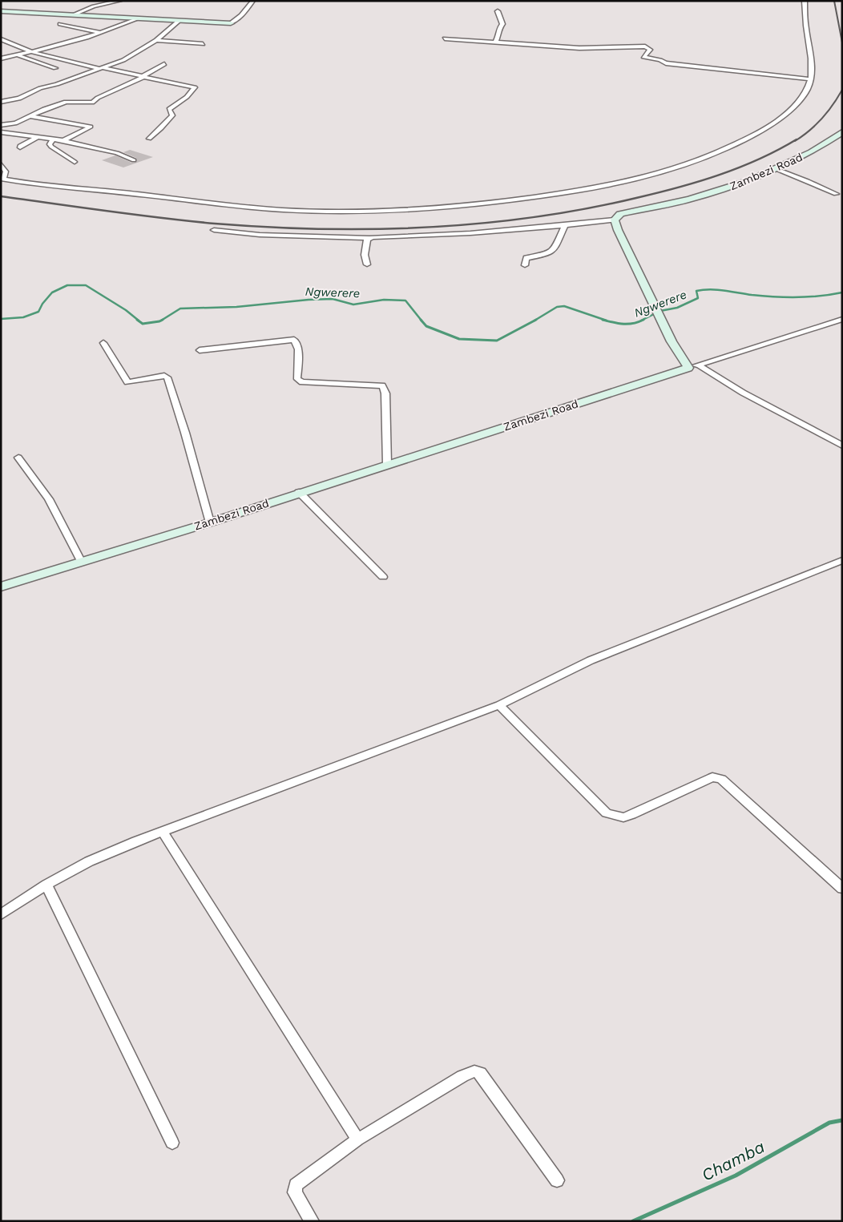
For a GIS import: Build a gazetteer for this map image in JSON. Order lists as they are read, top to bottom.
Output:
{
  "streets": {
    "main road": ["Zambezi Road"]
  },
  "water": ["Ngwerere", "Chamba"]
}
